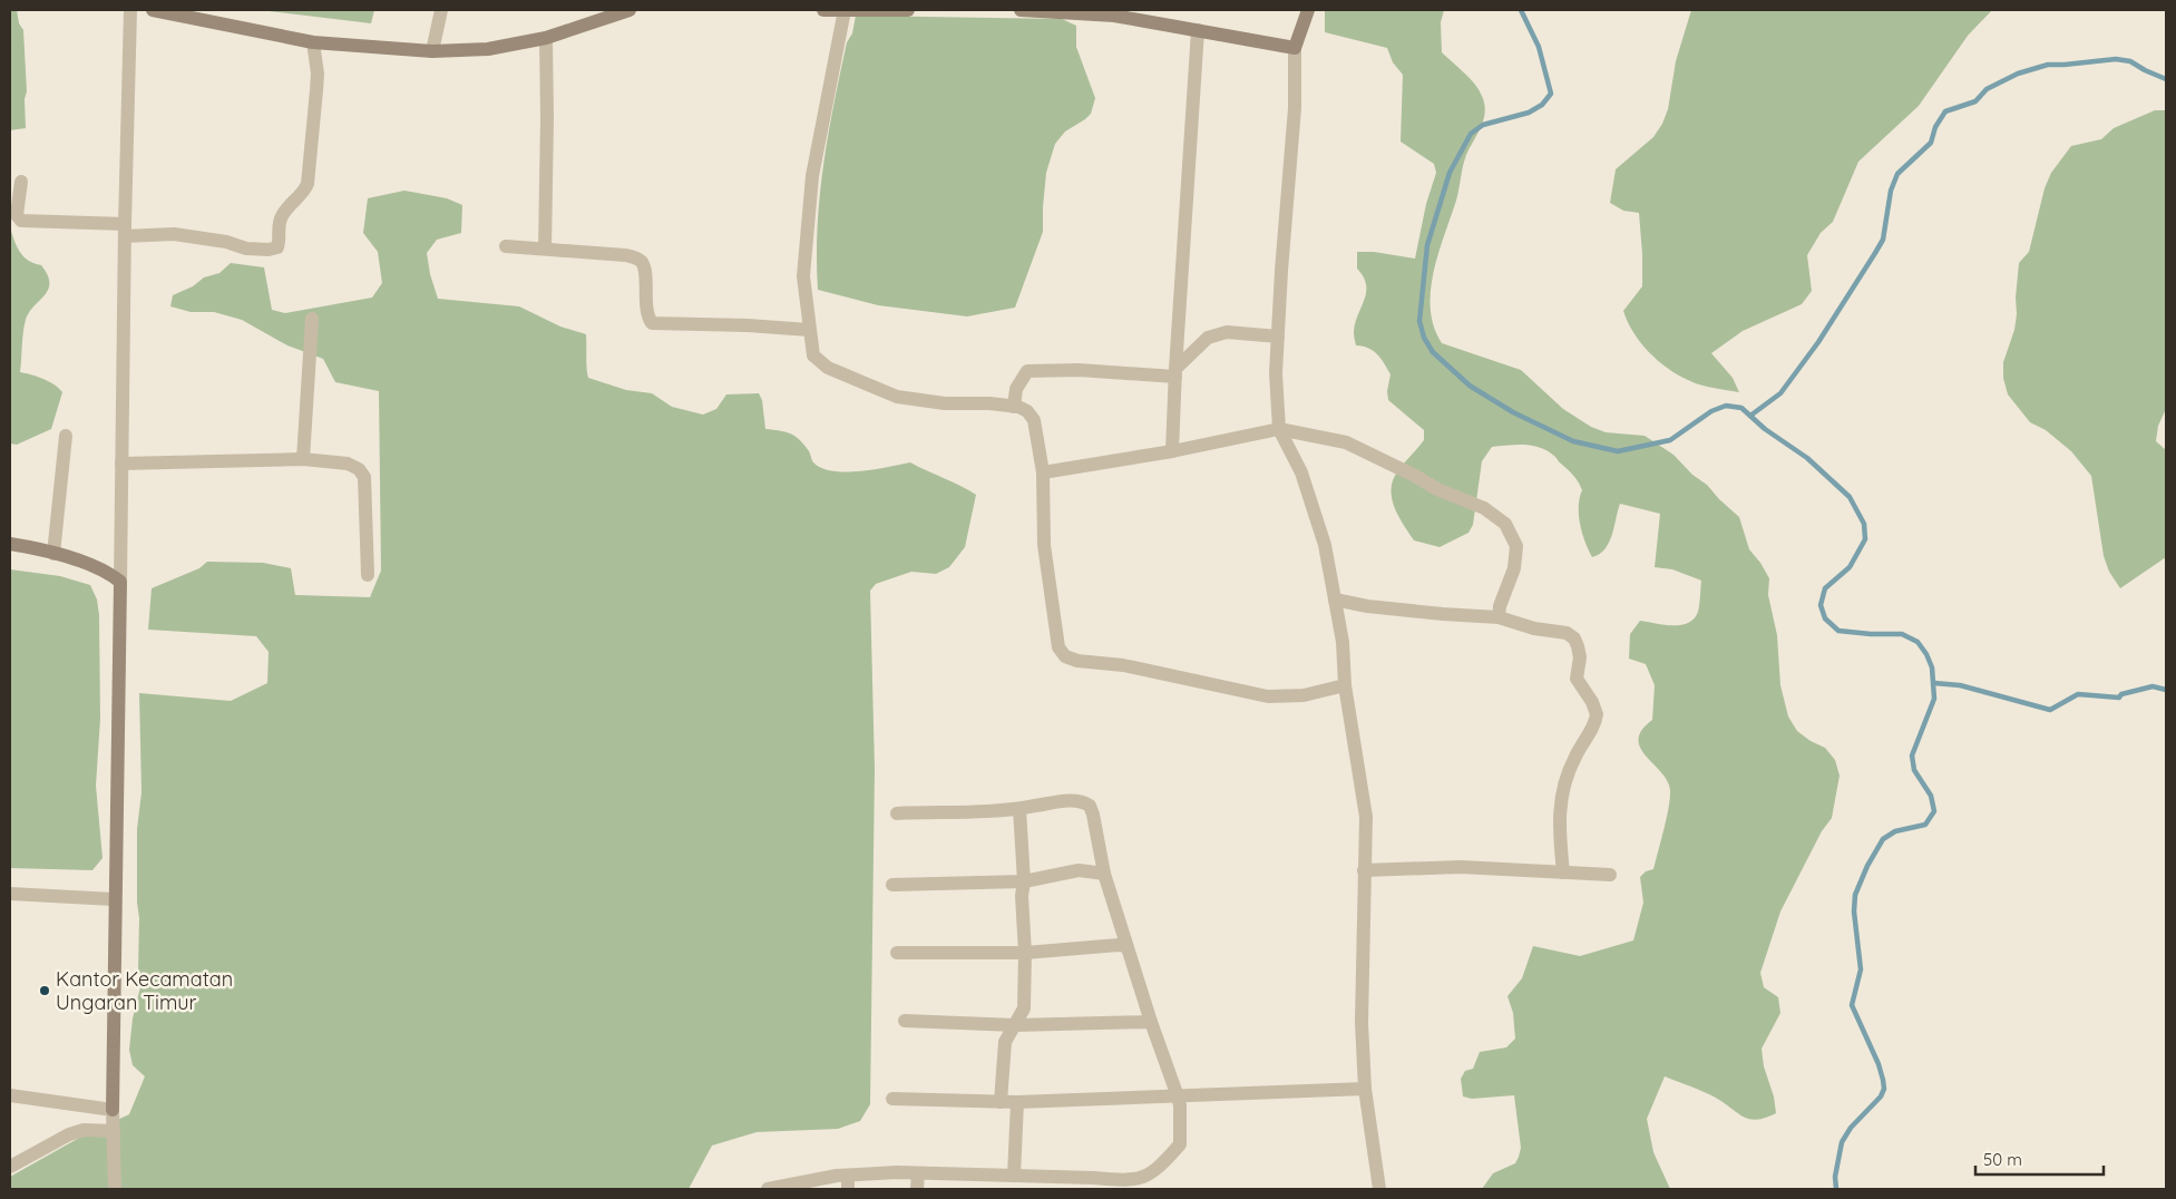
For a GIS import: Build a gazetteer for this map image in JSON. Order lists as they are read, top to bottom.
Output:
{
  "places": ["Kantor Kecamatan Ungaran Timur"],
  "scale_bar": "50 m"
}
